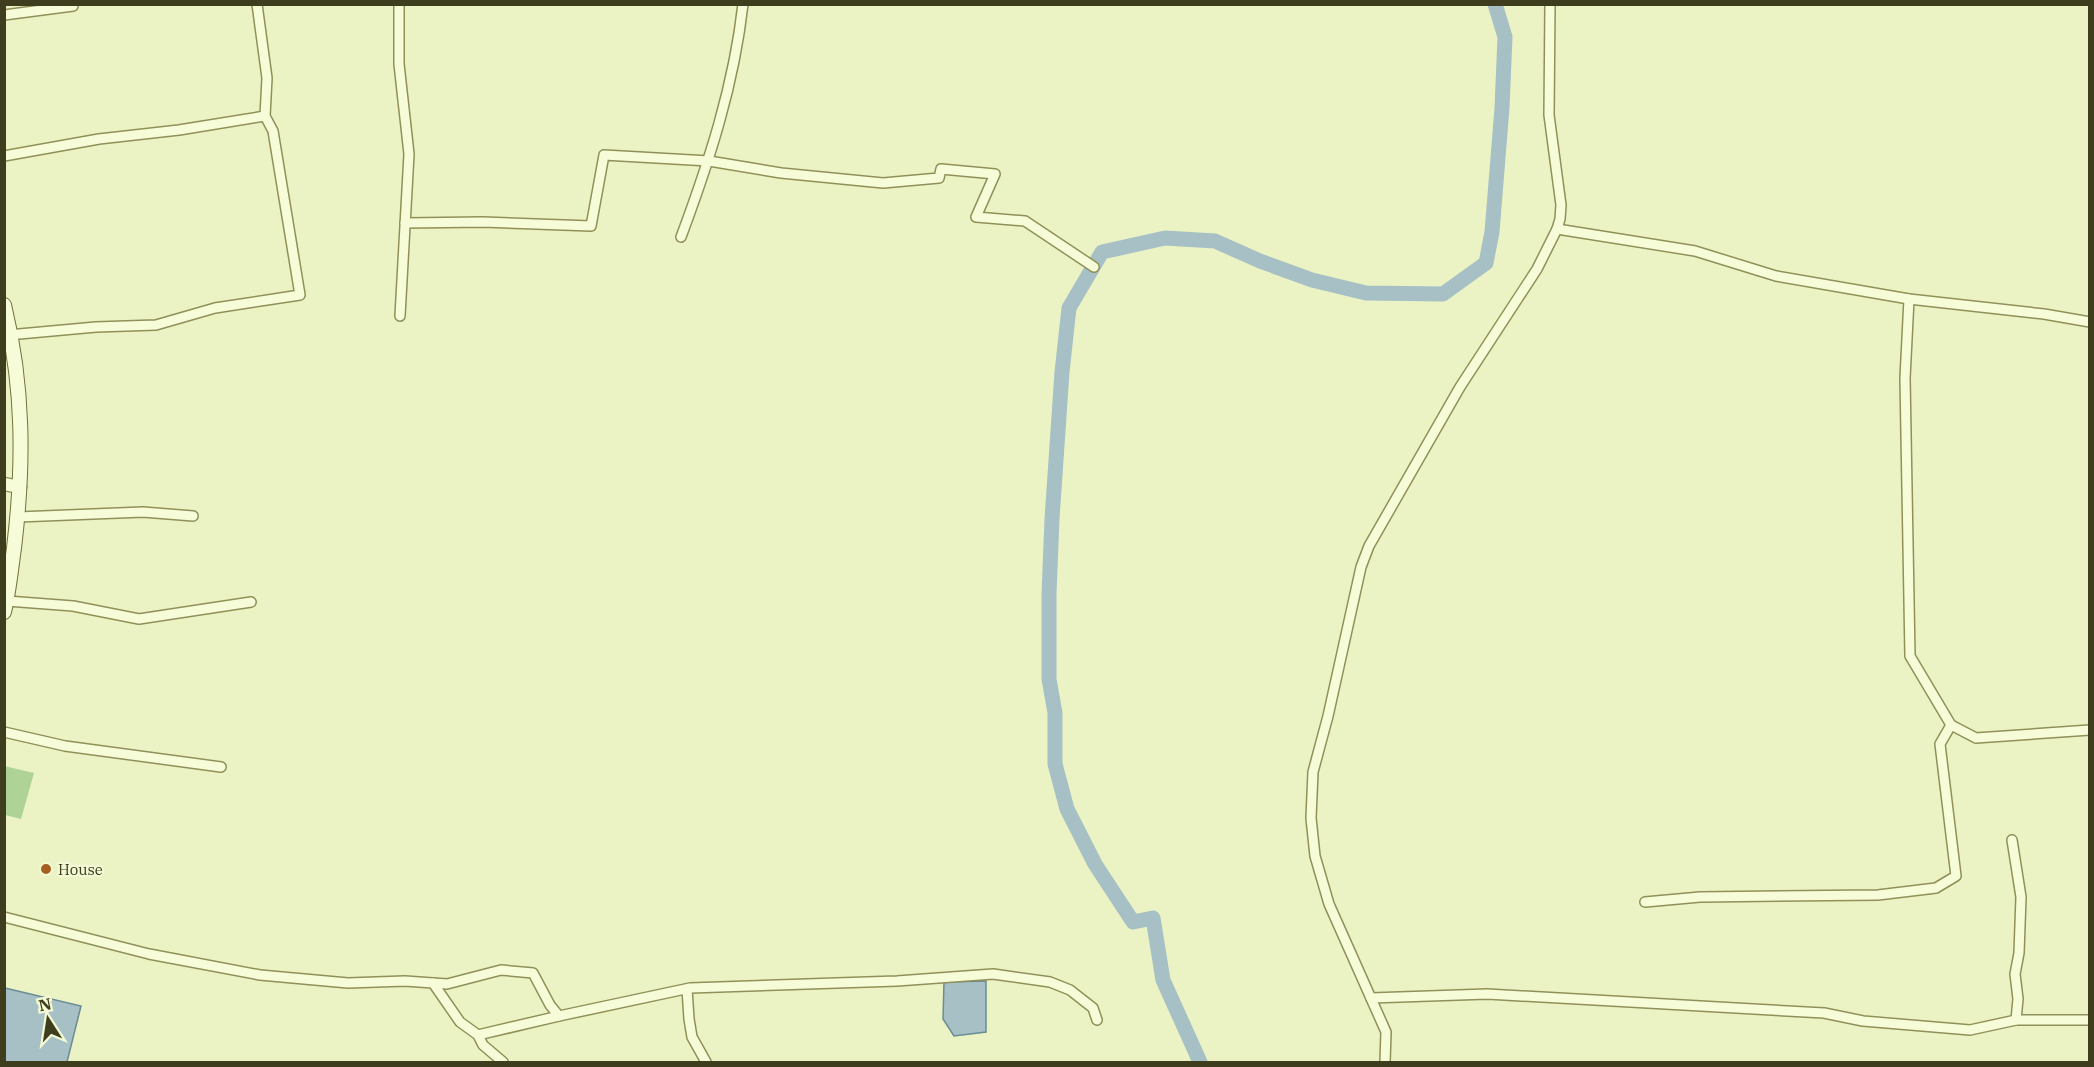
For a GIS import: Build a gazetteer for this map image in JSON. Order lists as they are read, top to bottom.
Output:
{
  "places": ["House"],
  "north": "top"
}
